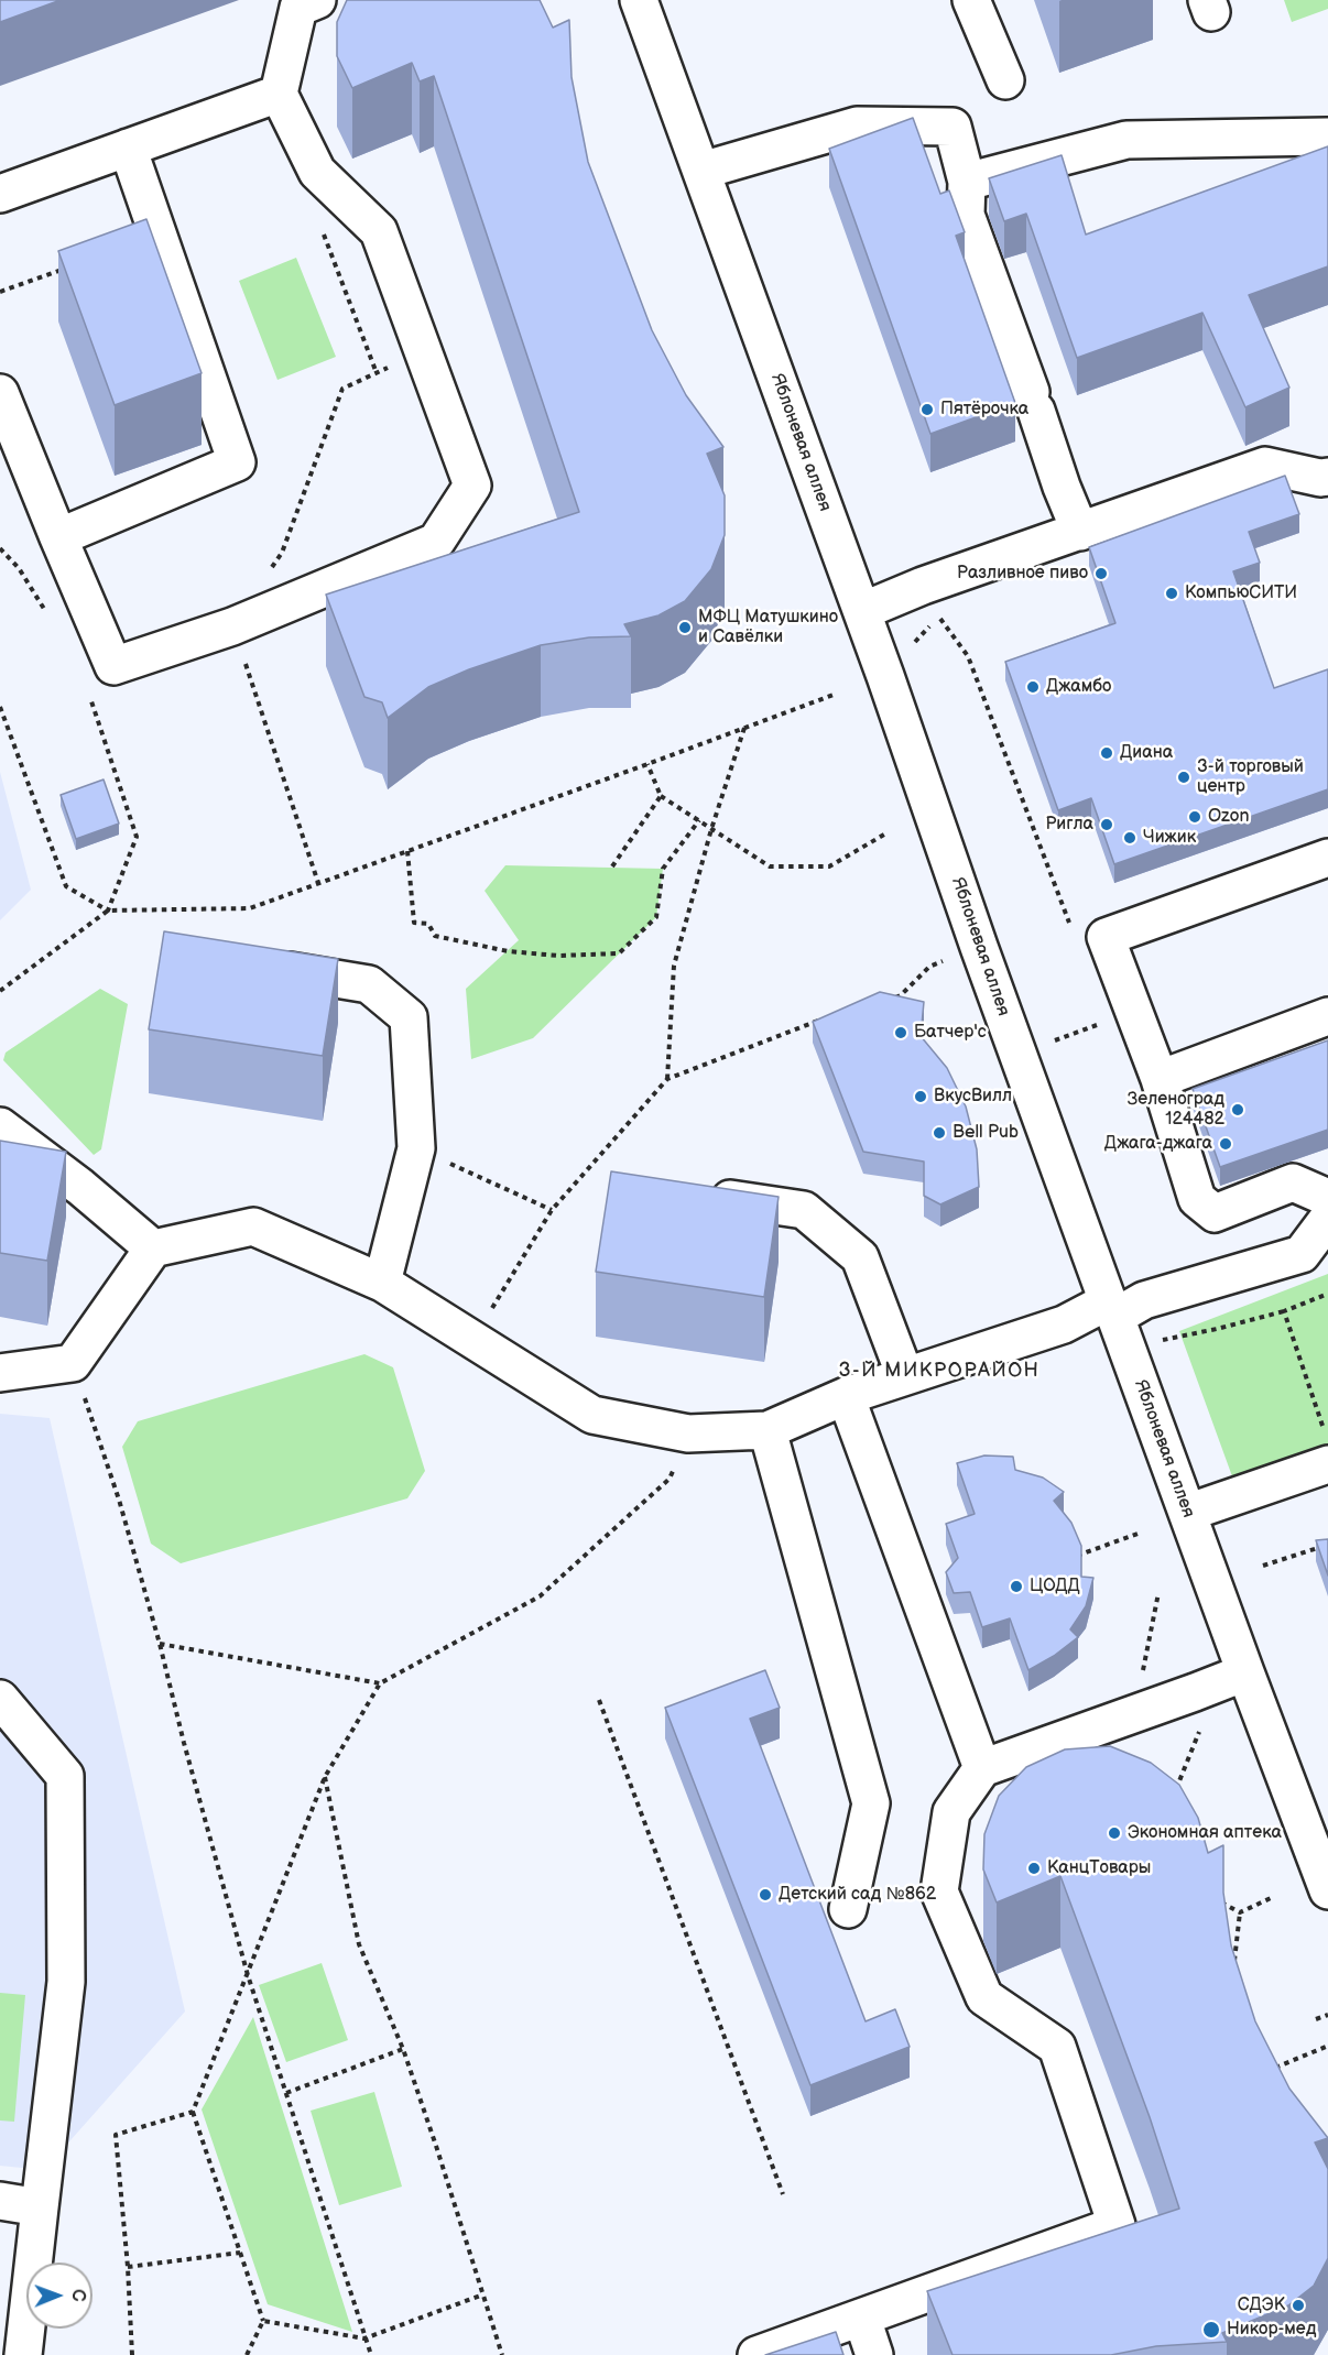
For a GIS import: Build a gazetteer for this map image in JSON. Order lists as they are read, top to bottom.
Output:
{
  "streets": {
    "street": ["Яблоневая аллея"]
  },
  "districts": ["3-Й МИКРОРАЙОН"],
  "places": [
    "Пятёрочка",
    "Разливное пиво",
    "КомпьюСИТИ",
    "МФЦ Матушкино и Савёлки",
    "Джамбо",
    "Диана",
    "3-й торговый центр",
    "Ozon",
    "Ригла",
    "Чижик",
    "Батчер'с",
    "ВкусВилл",
    "Зеленоград 124482",
    "Bell Pub",
    "Джага-джага",
    "ЦОДД",
    "Экономная аптека",
    "КанцТовары",
    "Детский сад №862",
    "СДЭК",
    "Никор-мед"
  ],
  "north": "right"
}
